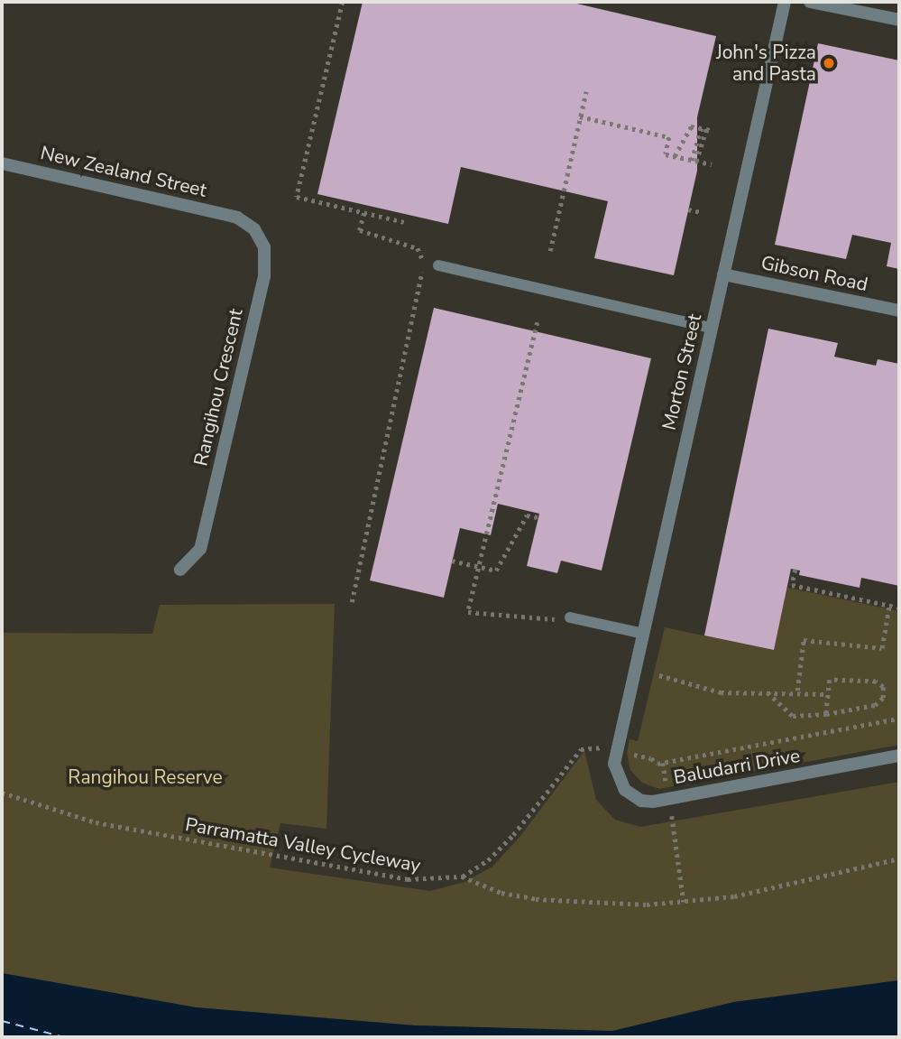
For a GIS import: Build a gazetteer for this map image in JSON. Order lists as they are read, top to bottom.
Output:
{
  "streets": {
    "street": [
      "New Zealand Street",
      "Gibson Road",
      "Morton Street",
      "Rangihou Crescent",
      "Baludarri Drive"
    ],
    "path": ["Parramatta Valley Cycleway"]
  },
  "crossings": [
    ["New Zealand Street", "Rangihou Crescent"],
    ["Gibson Road", "Morton Street"],
    ["Morton Street", "Baludarri Drive"]
  ],
  "parks": ["Rangihou Reserve"],
  "places": ["John's Pizza and Pasta"]
}
